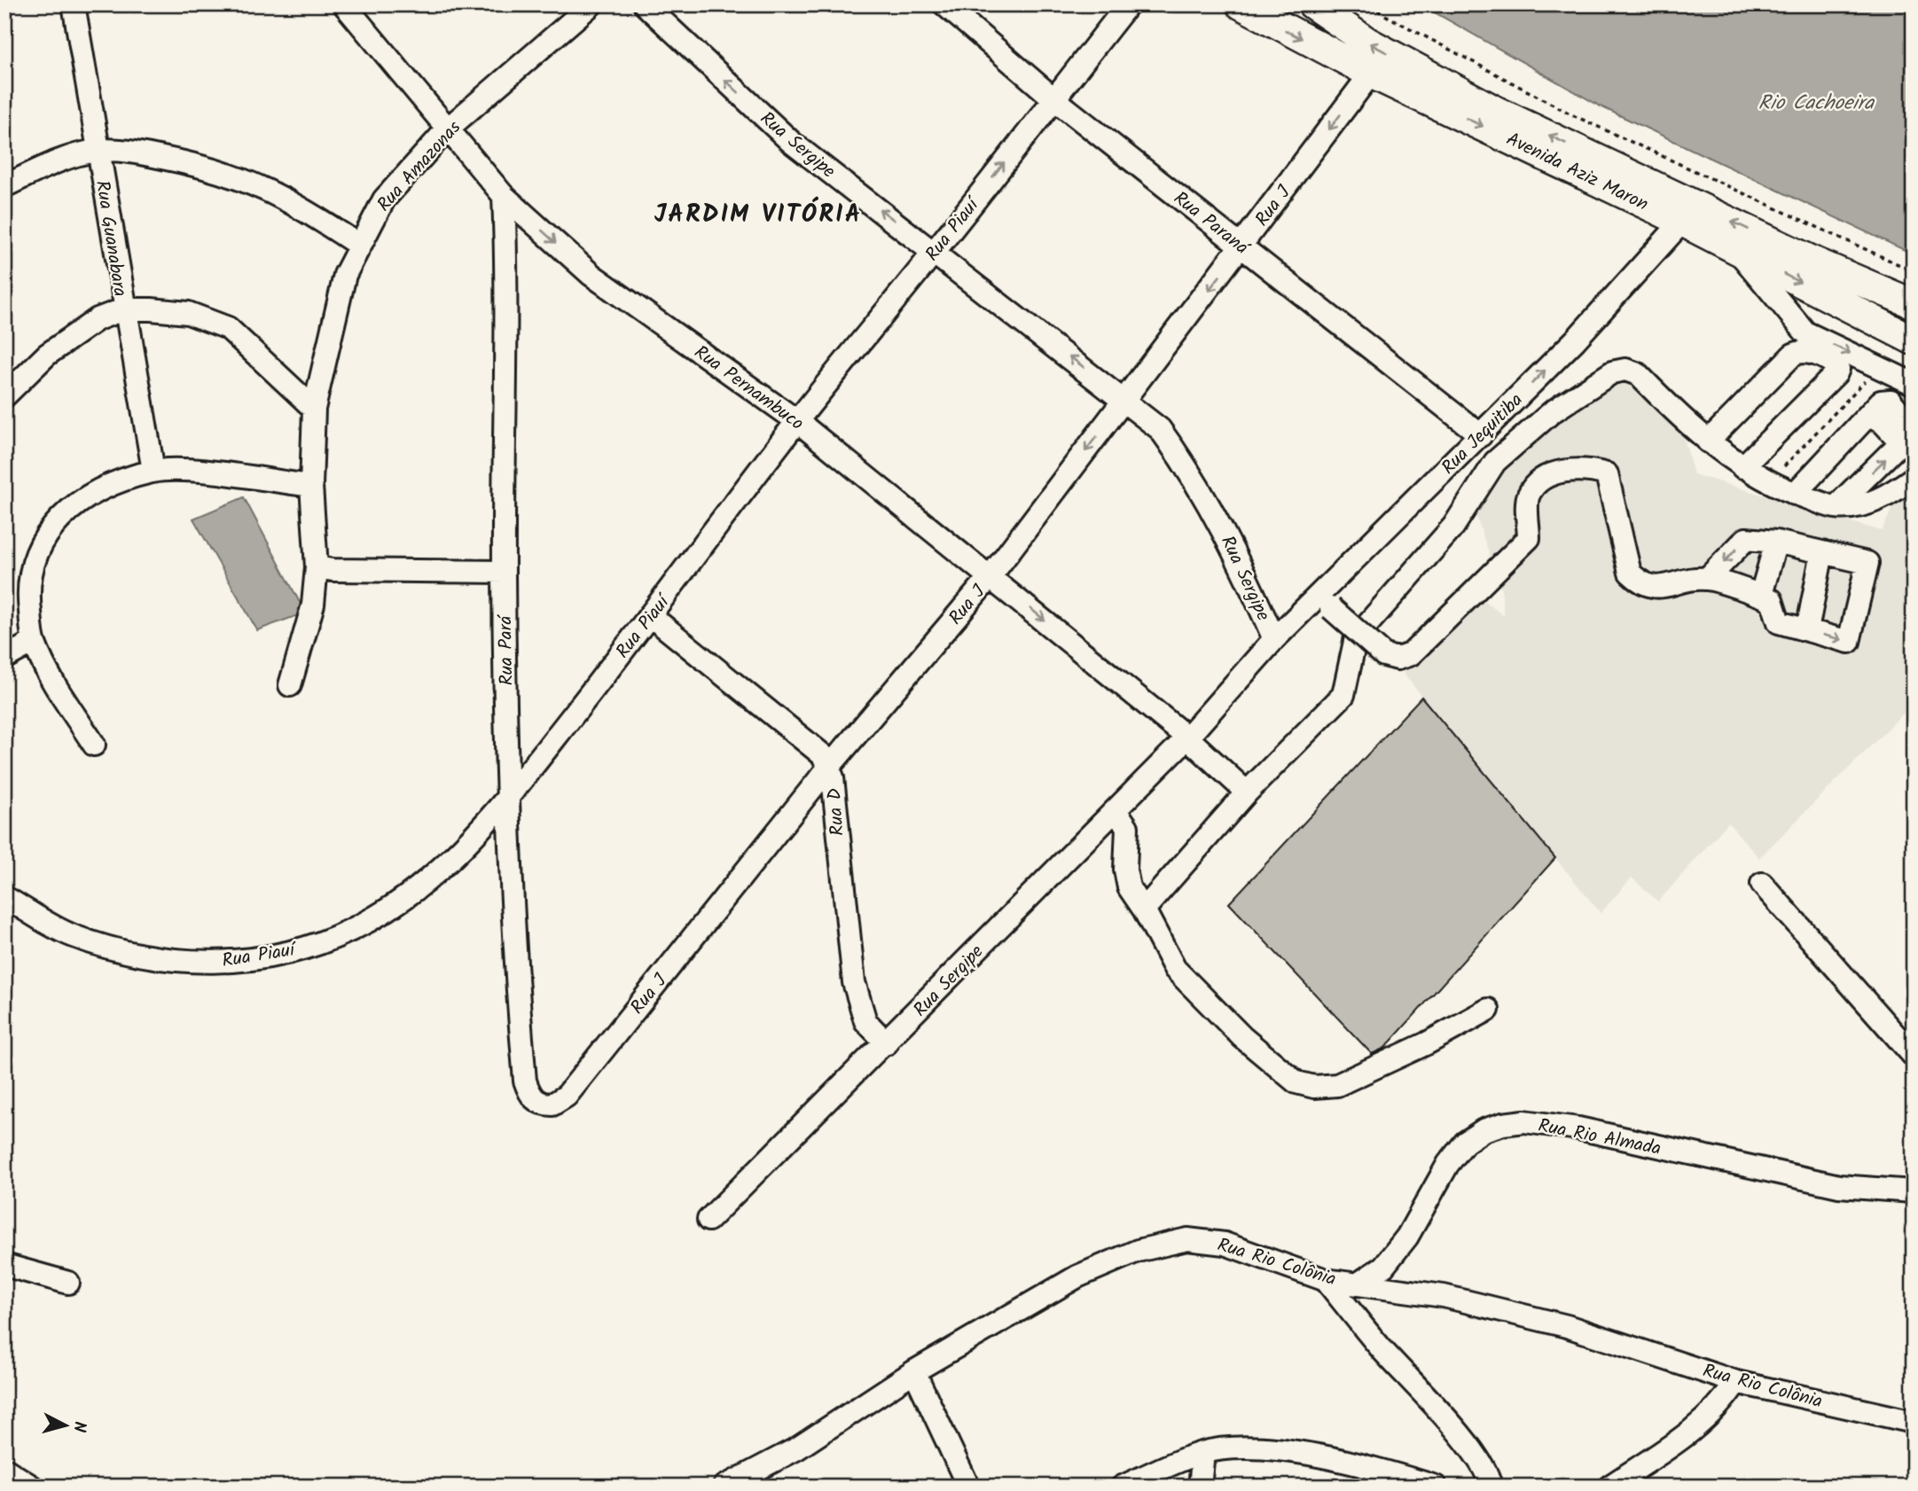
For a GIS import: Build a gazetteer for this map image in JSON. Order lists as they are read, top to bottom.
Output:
{
  "streets": {
    "main road": ["Avenida Aziz Maron"],
    "street": [
      "Rua Sergipe",
      "Rua Amazonas",
      "Rua J",
      "Rua Paraná",
      "Rua Piauí",
      "Rua Guanabara",
      "Rua Pernambuco",
      "Rua Jequitiba",
      "Rua Pará",
      "Rua D",
      "Rua Rio Almada",
      "Rua Rio Colônia"
    ]
  },
  "crossings": [
    ["Rua Sergipe", "Rua J"],
    ["Rua Sergipe", "Rua Piauí"],
    ["Rua Sergipe", "Rua Pernambuco"],
    ["Rua Sergipe", "Rua Jequitiba"],
    ["Rua Sergipe", "Rua D"],
    ["Rua Amazonas", "Rua Pernambuco"],
    ["Avenida Aziz Maron", "Rua J"],
    ["Avenida Aziz Maron", "Rua Jequitiba"],
    ["Rua J", "Rua Paraná"],
    ["Rua J", "Rua Pernambuco"],
    ["Rua J", "Rua Pará"],
    ["Rua J", "Rua D"],
    ["Rua Paraná", "Rua Piauí"],
    ["Rua Paraná", "Rua Jequitiba"],
    ["Rua Piauí", "Rua Pernambuco"],
    ["Rua Piauí", "Rua Pará"],
    ["Rua Piauí", "Rua D"],
    ["Rua Pernambuco", "Rua Pará"],
    ["Rua Rio Almada", "Rua Rio Colônia"]
  ],
  "one_way": [
    "Rua Sergipe",
    "Rua J",
    "Rua Pernambuco",
    "Rua Jequitiba"
  ],
  "districts": ["JARDIM VITÓRIA"],
  "water": ["Rio Cachoeira"],
  "north": "right"
}
